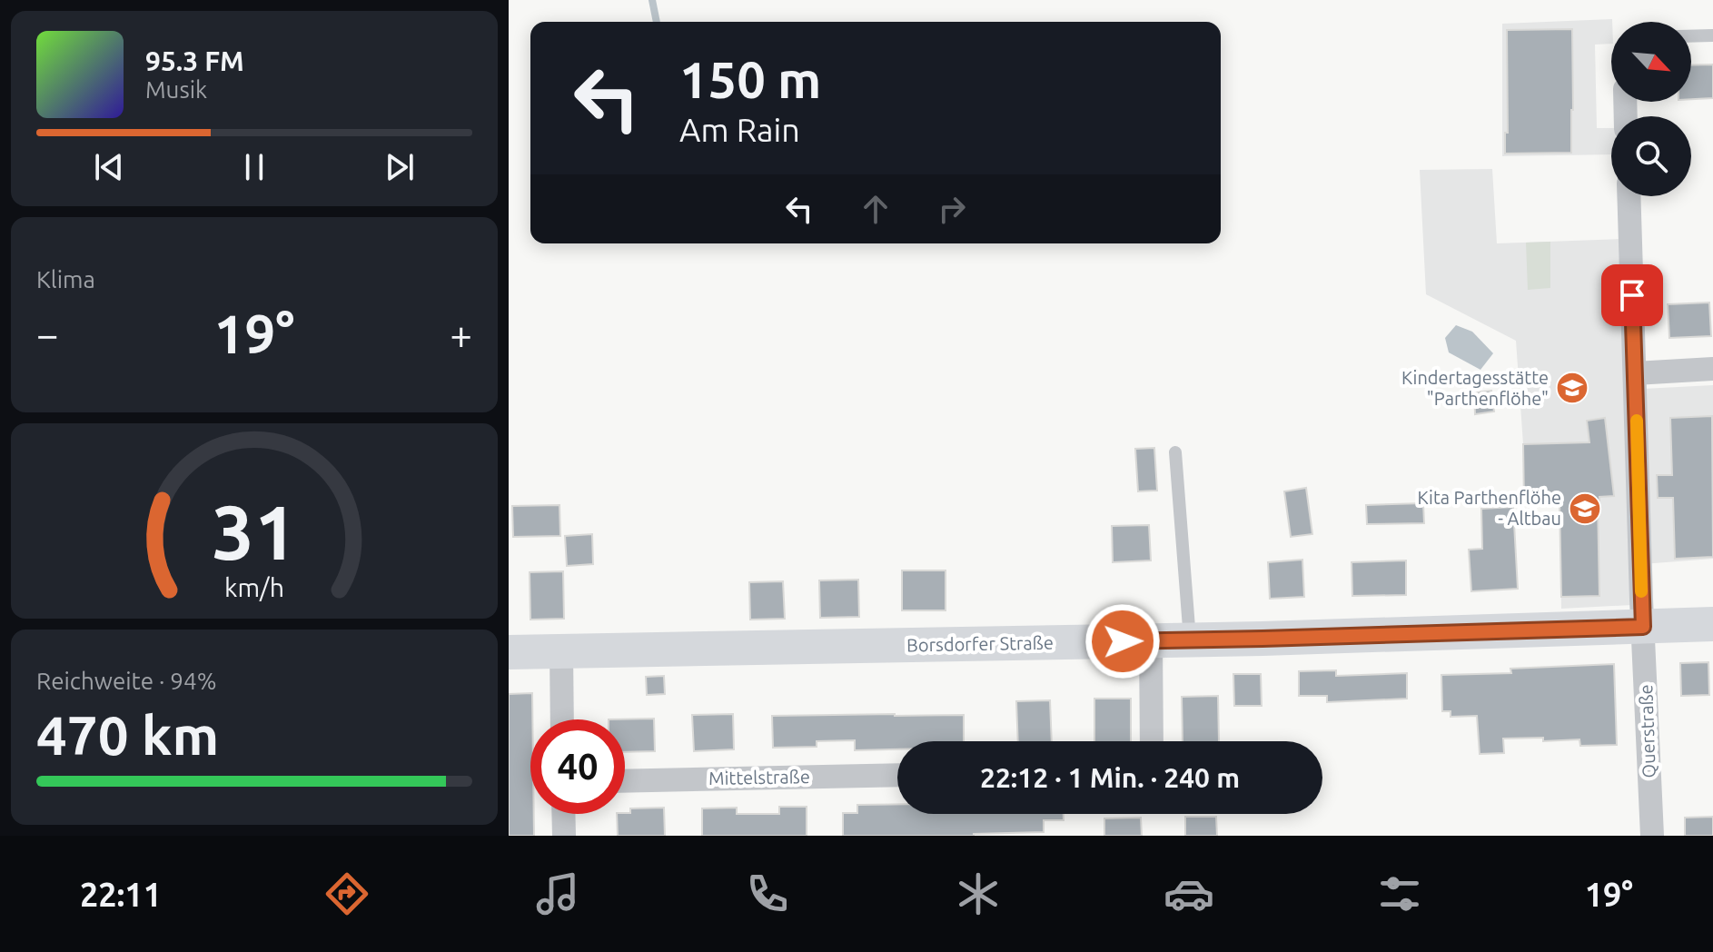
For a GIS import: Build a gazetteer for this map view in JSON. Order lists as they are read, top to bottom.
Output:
{
  "streets": {
    "street": ["Borsdorfer Straße", "Querstraße", "Mittelstraße"]
  },
  "crossings": [
    ["Borsdorfer Straße", "Querstraße"]
  ],
  "places": {
    "school or university": ["Kindertagesstätte \"Parthenflöhe\"", "Kita Parthenflöhe - Altbau"]
  },
  "north": "bottom right",
  "page": {
    "turn": ["150 m", "Am Rain"],
    "song": ["95.3 FM", "Musik"],
    "tile": [
      "Klima",
      ["Reichweite · 94%", "470 km"]
    ],
    "heat": ["−", "19°", "+"],
    "limit": "40",
    "trip": "22:12 · 1 Min. · 240 m",
    "tabs": ["22:11", "19°"],
    "gauge": ["31", "km/h"]
  }
}
